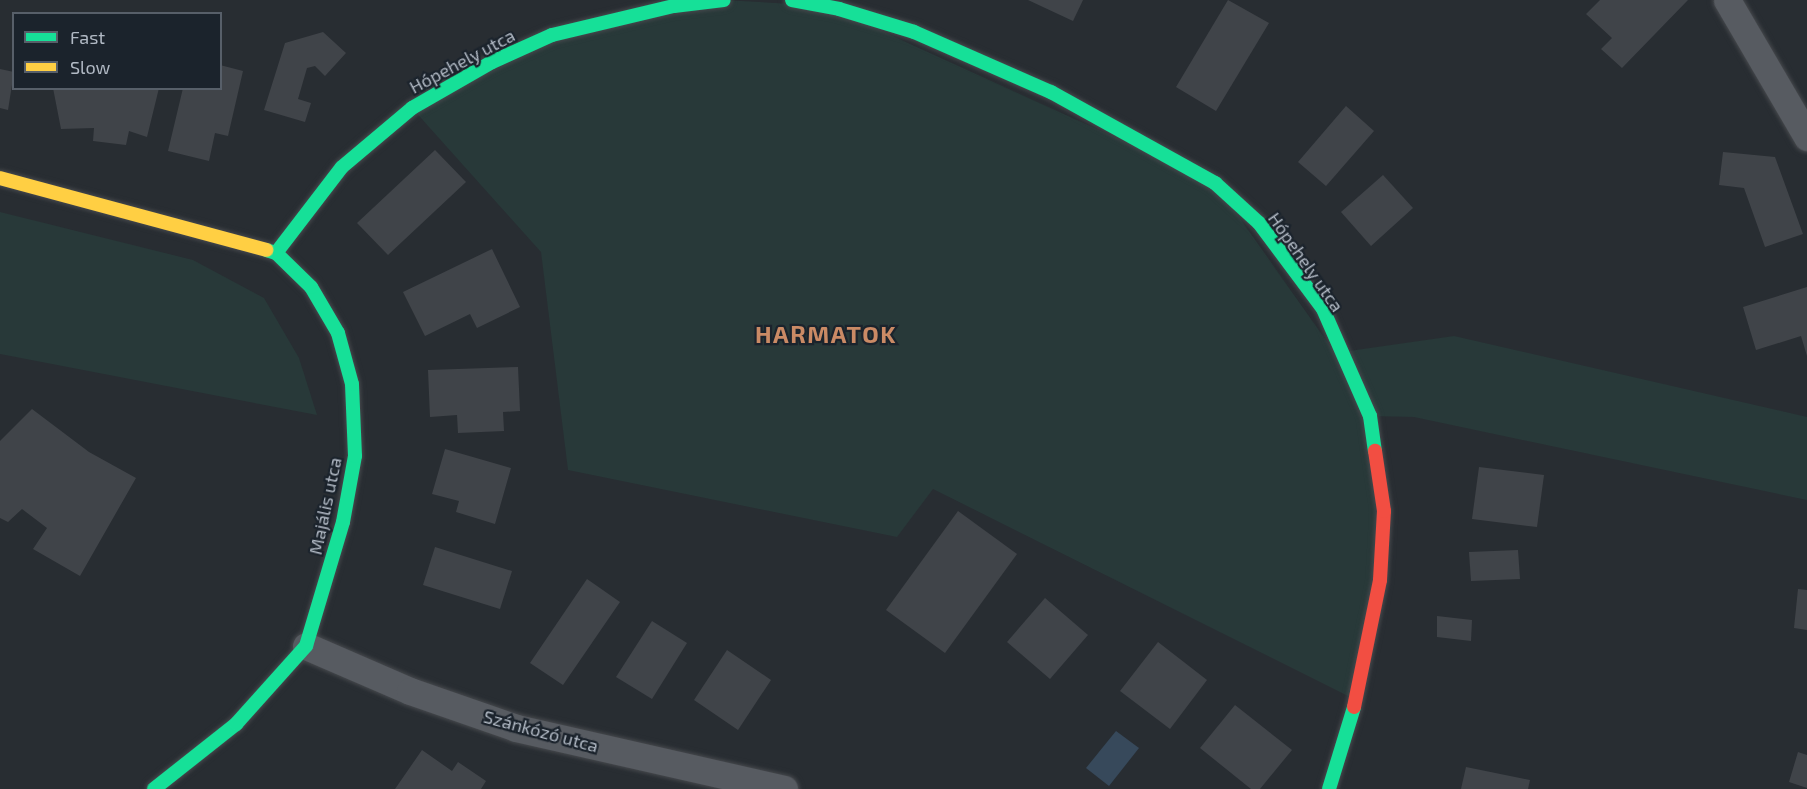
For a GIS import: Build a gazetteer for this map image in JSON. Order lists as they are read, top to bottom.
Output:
{
  "streets": {
    "street": ["Hópehely utca", "Majális utca", "Szánkózó utca"]
  },
  "crossings": [
    ["Hópehely utca", "Majális utca"],
    ["Majális utca", "Szánkózó utca"]
  ],
  "districts": ["HARMATOK"],
  "legend": ["Fast", "Slow"]
}
